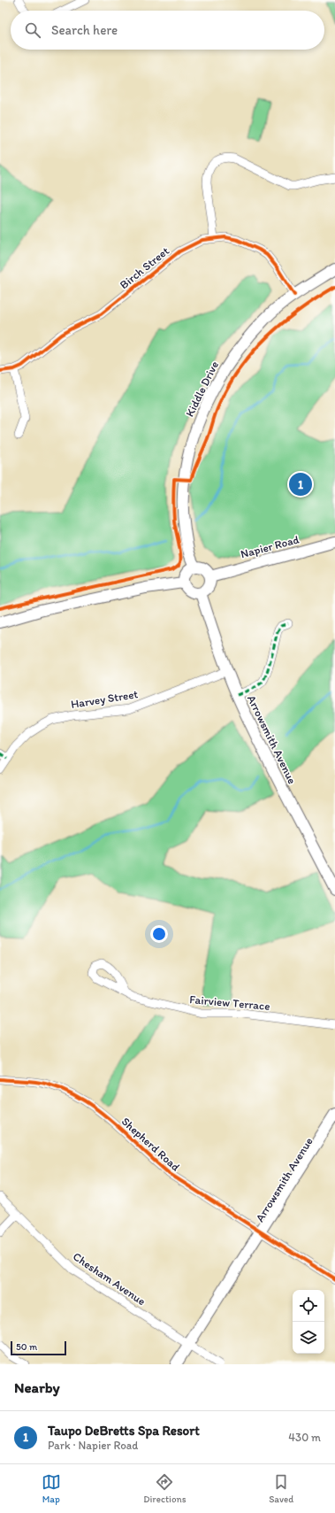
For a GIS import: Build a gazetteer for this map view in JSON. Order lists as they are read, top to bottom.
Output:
{
  "streets": {
    "street": [
      "Birch Street",
      "Kiddle Drive",
      "Napier Road",
      "Harvey Street",
      "Arrowsmith Avenue",
      "Fairview Terrace",
      "Shepherd Road",
      "Chesham Avenue"
    ]
  },
  "crossings": [
    ["Birch Street", "Kiddle Drive"],
    ["Kiddle Drive", "Napier Road"],
    ["Kiddle Drive", "Arrowsmith Avenue"],
    ["Napier Road", "Arrowsmith Avenue"],
    ["Harvey Street", "Arrowsmith Avenue"],
    ["Arrowsmith Avenue", "Shepherd Road"],
    ["Arrowsmith Avenue", "Chesham Avenue"]
  ],
  "scale_bar": "50 m",
  "page": {
    "search": "Search here",
    "pins": "1",
    "scale": "50 m",
    "heading": "Nearby",
    "list": [
      {
        "mark": "1",
        "name": "Taupo DeBretts Spa Resort",
        "note": "Park · Napier Road",
        "value": "430 m"
      }
    ],
    "nav": ["Map", "Directions", "Saved"]
  }
}
